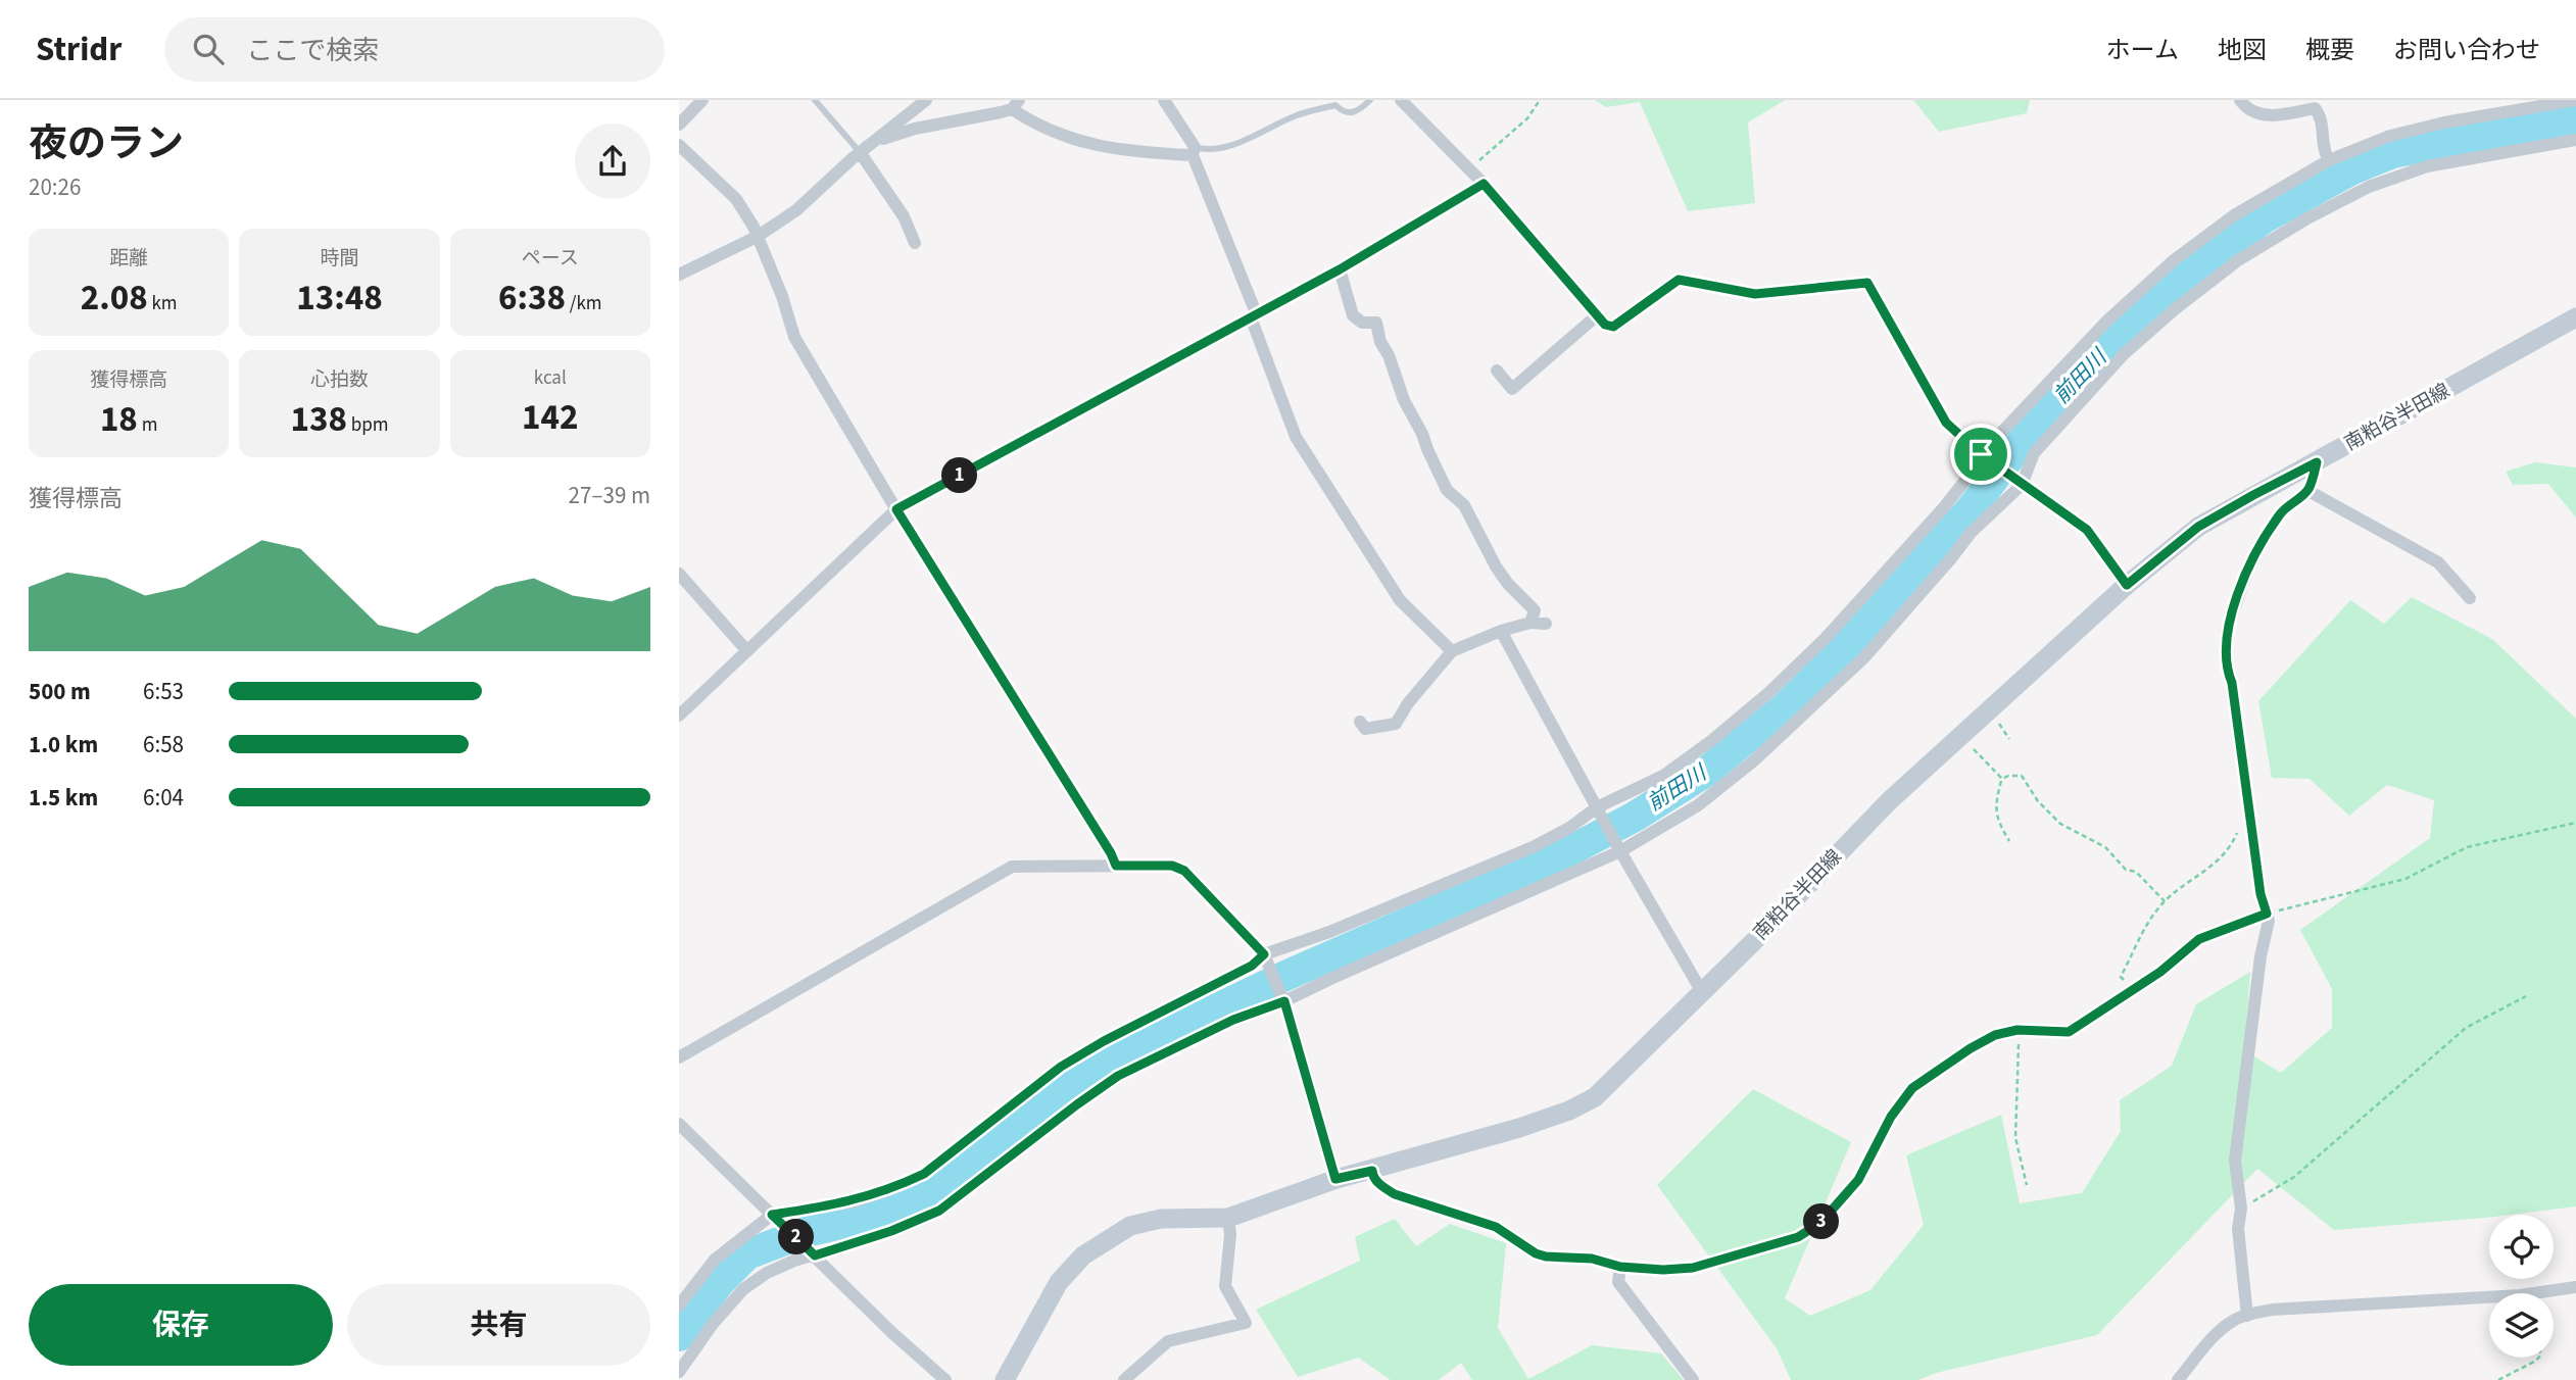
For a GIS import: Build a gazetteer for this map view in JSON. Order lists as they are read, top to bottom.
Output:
{
  "streets": {
    "main road": ["南粕谷半田線"]
  },
  "water": ["前田川"],
  "page": {
    "header": "Stridr",
    "search": "ここで検索",
    "nav": [
      "ホーム",
      "地図",
      "概要",
      "お問い合わせ"
    ],
    "heading": ["夜のラン", "20:26"],
    "stats": [
      ["距離", "2.08 km"],
      ["時間", "13:48"],
      ["ペース", "6:38 /km"],
      ["獲得標高", "18 m"],
      ["心拍数", "138 bpm"],
      ["kcal", "142"]
    ],
    "pins": ["1", "3", "2"],
    "chart": ["獲得標高", "27–39 m"],
    "list": [
      {
        "name": "500 m",
        "note": "6:53"
      },
      {
        "name": "1.0 km",
        "note": "6:58"
      },
      {
        "name": "1.5 km",
        "note": "6:04"
      }
    ],
    "buttons": ["保存", "共有"]
  }
}
